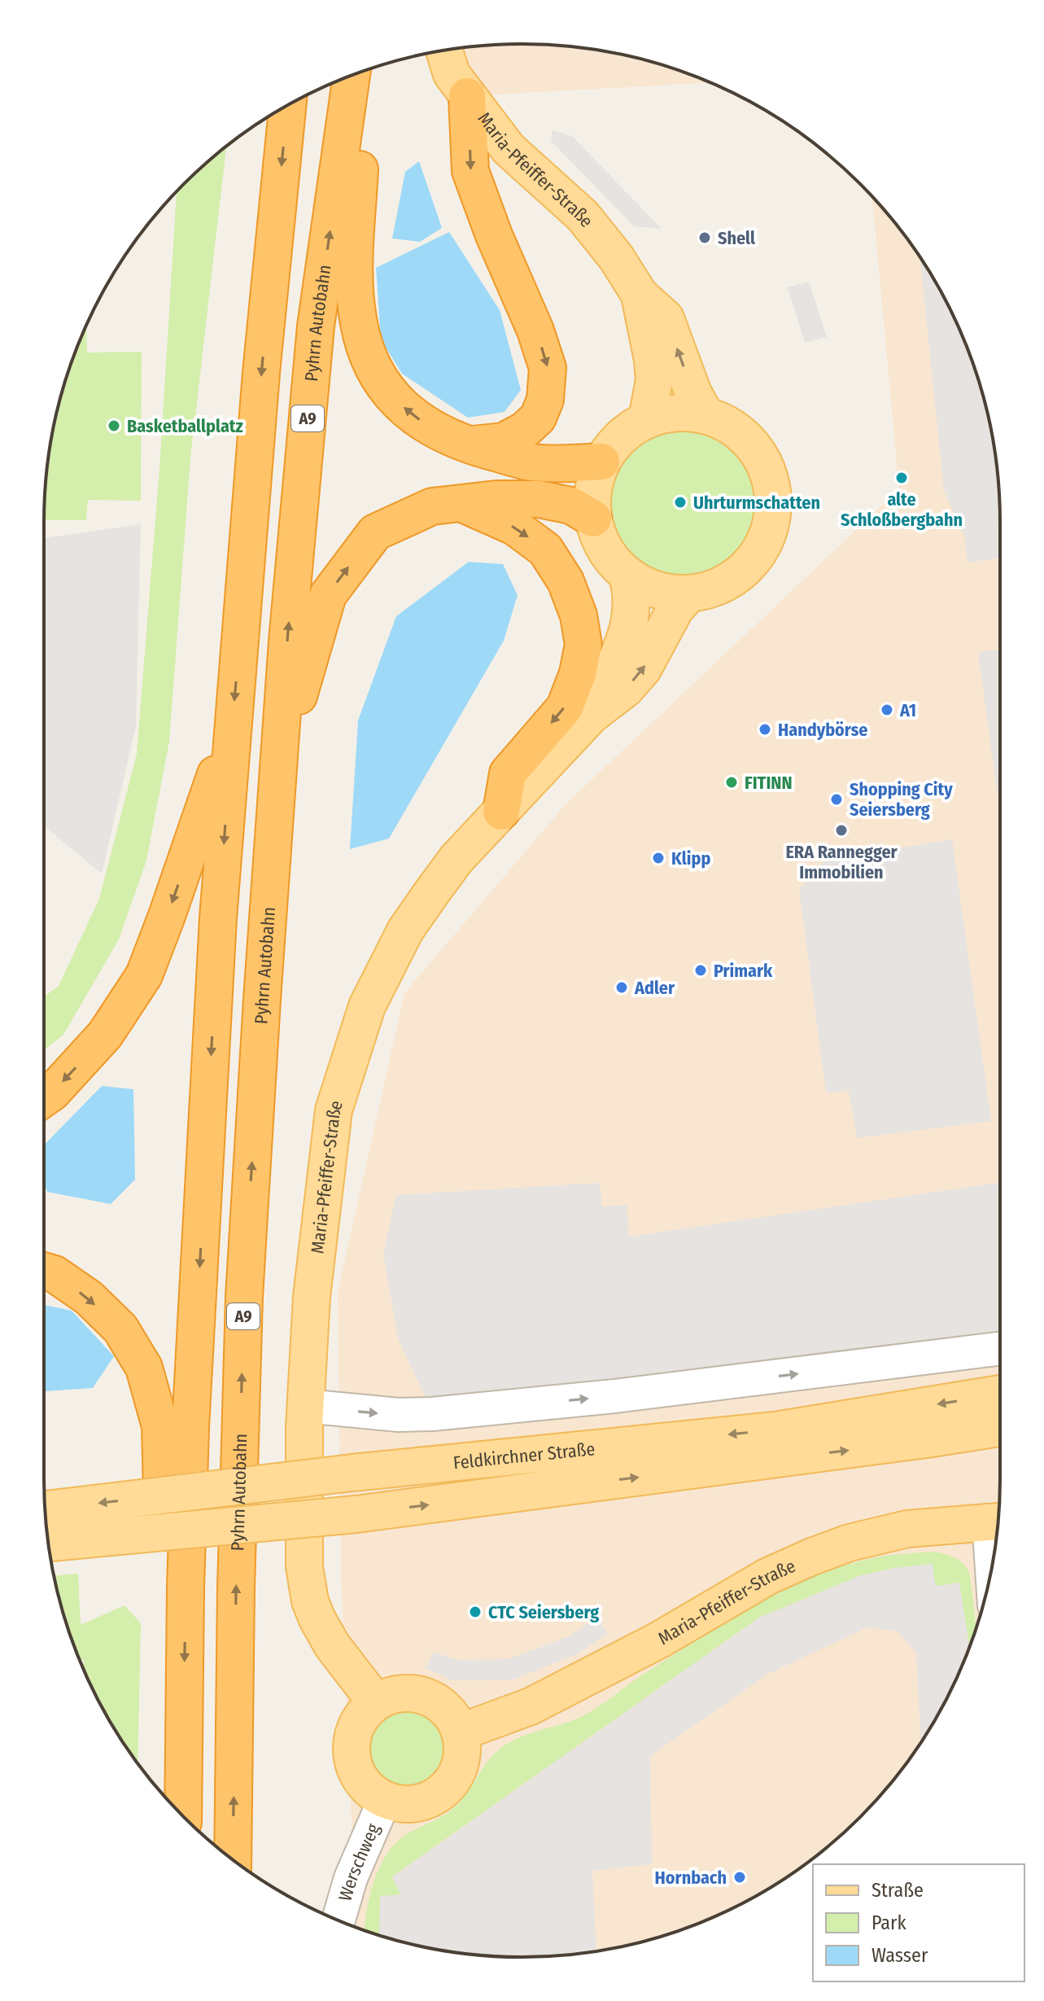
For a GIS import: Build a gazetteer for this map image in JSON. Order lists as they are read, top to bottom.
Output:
{
  "streets": {
    "highway": ["Pyhrn Autobahn", "A9"],
    "main road": ["Maria-Pfeiffer-Straße", "Feldkirchner Straße"],
    "street": ["Werschweg"]
  },
  "crossings": [
    ["Maria-Pfeiffer-Straße", "Werschweg"]
  ],
  "places": [
    "Shell",
    "Basketballplatz",
    "alte Schloßbergbahn",
    "Uhrturmschatten",
    "A1",
    "Handybörse",
    "FITINN",
    "Shopping City Seiersberg",
    "ERA Rannegger Immobilien",
    "Klipp",
    "Primark",
    "Adler",
    "CTC Seiersberg",
    "Hornbach"
  ],
  "legend": ["Straße", "Park", "Wasser"]
}
